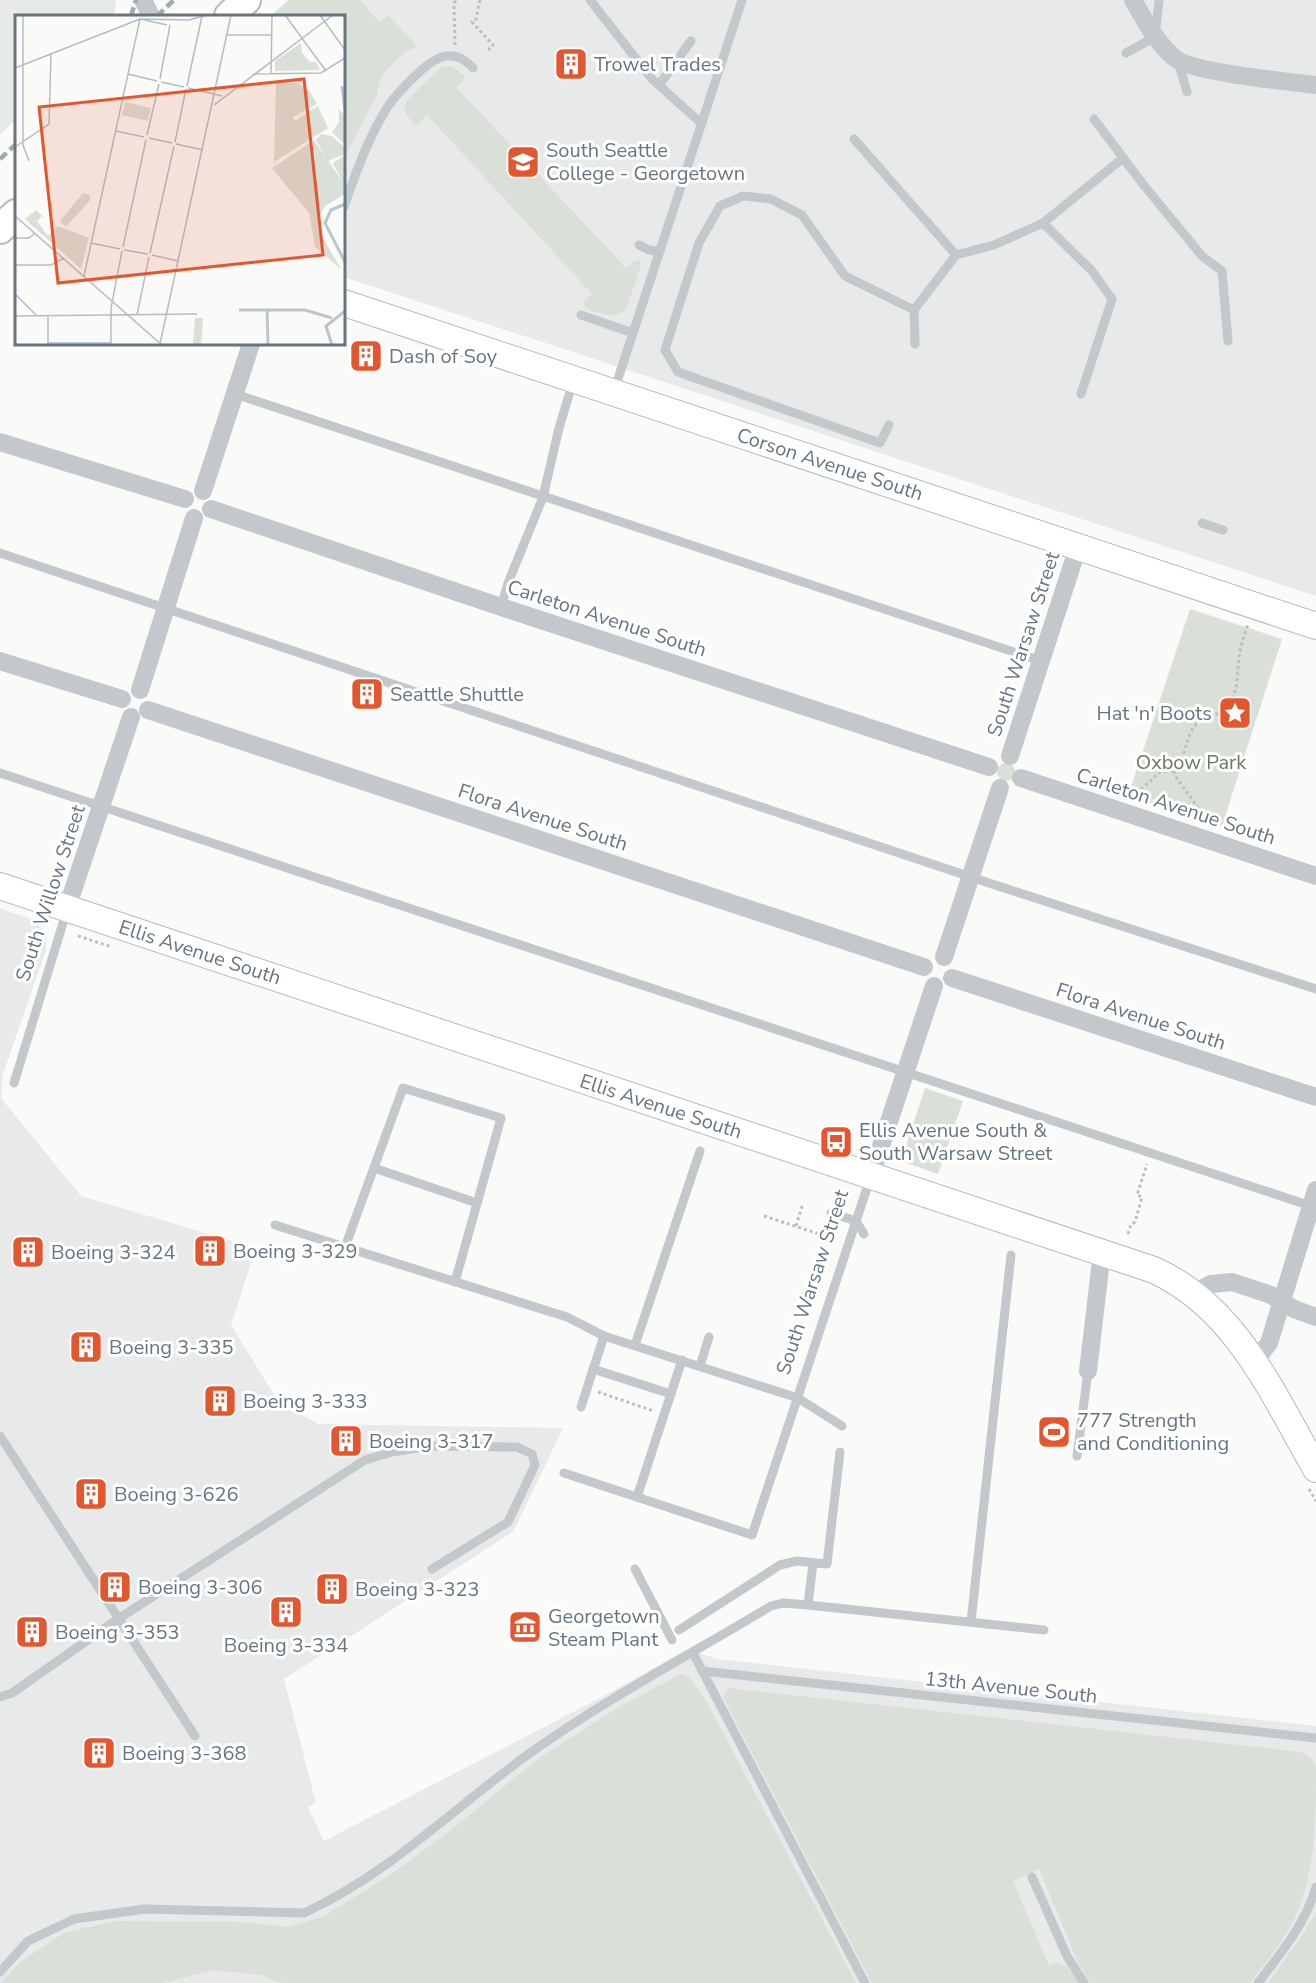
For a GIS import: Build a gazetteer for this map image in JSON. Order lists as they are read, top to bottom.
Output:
{
  "streets": {
    "street": [
      "Corson Avenue South",
      "Carleton Avenue South",
      "South Warsaw Street",
      "Flora Avenue South",
      "South Willow Street",
      "Ellis Avenue South"
    ],
    "lane": ["13th Avenue South"]
  },
  "crossings": [
    ["Corson Avenue South", "South Warsaw Street"],
    ["Carleton Avenue South", "South Warsaw Street"],
    ["South Warsaw Street", "Flora Avenue South"],
    ["South Warsaw Street", "Ellis Avenue South"],
    ["Flora Avenue South", "South Willow Street"],
    ["South Willow Street", "Ellis Avenue South"]
  ],
  "parks": ["Oxbow Park"],
  "places": {
    "building": [
      "Trowel Trades",
      "Dash of Soy",
      "Seattle Shuttle",
      "Boeing 3-329",
      "Boeing 3-324",
      "Boeing 3-335",
      "Boeing 3-333",
      "Boeing 3-317",
      "Boeing 3-626",
      "Boeing 3-306",
      "Boeing 3-323",
      "Boeing 3-334",
      "Boeing 3-353",
      "Boeing 3-368"
    ],
    "school or university": ["South Seattle College - Georgetown"],
    "place": ["Hat 'n' Boots"],
    "bus stop": ["Ellis Avenue South & South Warsaw Street"],
    "sports": ["777 Strength and Conditioning"],
    "museum": ["Georgetown Steam Plant"]
  }
}
